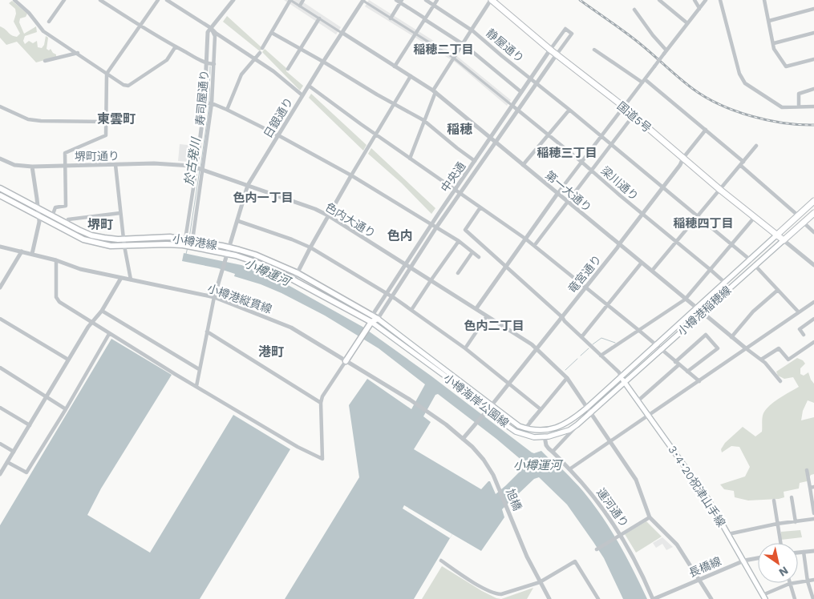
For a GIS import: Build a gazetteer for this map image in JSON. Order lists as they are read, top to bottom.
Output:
{
  "streets": {
    "highway": ["国道5号"],
    "main road": [
      "小樽港線",
      "小樽港稲穂線",
      "小樽海岸公園線",
      "3･4･20祝津山手線"
    ],
    "street": [
      "静屋通り",
      "寿司屋通り",
      "日銀通り",
      "堺町通り",
      "中央通",
      "梁川通り",
      "第一大通り",
      "色内大通り",
      "竜宮通り",
      "小樽港縦貫線",
      "旭橋",
      "運河通り",
      "長橋線"
    ]
  },
  "crossings": [
    ["静屋通り", "中央通"],
    ["静屋通り", "竜宮通り"],
    ["静屋通り", "小樽港稲穂線"],
    ["寿司屋通り", "堺町通り"],
    ["寿司屋通り", "色内大通り"],
    ["寿司屋通り", "小樽港線"],
    ["国道5号", "中央通"],
    ["国道5号", "竜宮通り"],
    ["国道5号", "小樽港稲穂線"],
    ["日銀通り", "第一大通り"],
    ["日銀通り", "色内大通り"],
    ["日銀通り", "小樽港線"],
    ["日銀通り", "小樽港縦貫線"],
    ["堺町通り", "色内大通り"],
    ["中央通", "梁川通り"],
    ["中央通", "第一大通り"],
    ["中央通", "色内大通り"],
    ["中央通", "小樽港線"],
    ["中央通", "小樽海岸公園線"],
    ["梁川通り", "竜宮通り"],
    ["梁川通り", "小樽港稲穂線"],
    ["第一大通り", "竜宮通り"],
    ["第一大通り", "小樽港稲穂線"],
    ["色内大通り", "竜宮通り"],
    ["色内大通り", "小樽海岸公園線"],
    ["小樽港線", "小樽海岸公園線"],
    ["竜宮通り", "小樽港縦貫線"],
    ["竜宮通り", "小樽海岸公園線"],
    ["竜宮通り", "旭橋"],
    ["小樽港縦貫線", "旭橋"],
    ["小樽港稲穂線", "小樽海岸公園線"],
    ["小樽港稲穂線", "3･4･20祝津山手線"],
    ["小樽海岸公園線", "3･4･20祝津山手線"],
    ["小樽海岸公園線", "運河通り"],
    ["3･4･20祝津山手線", "長橋線"],
    ["運河通り", "長橋線"]
  ],
  "districts": [
    "稲穂二丁目",
    "東雲町",
    "稲穂",
    "稲穂三丁目",
    "色内一丁目",
    "稲穂四丁目",
    "堺町",
    "色内",
    "色内二丁目",
    "港町"
  ],
  "water": ["於古発川", "小樽運河"],
  "north": "bottom right"
}
